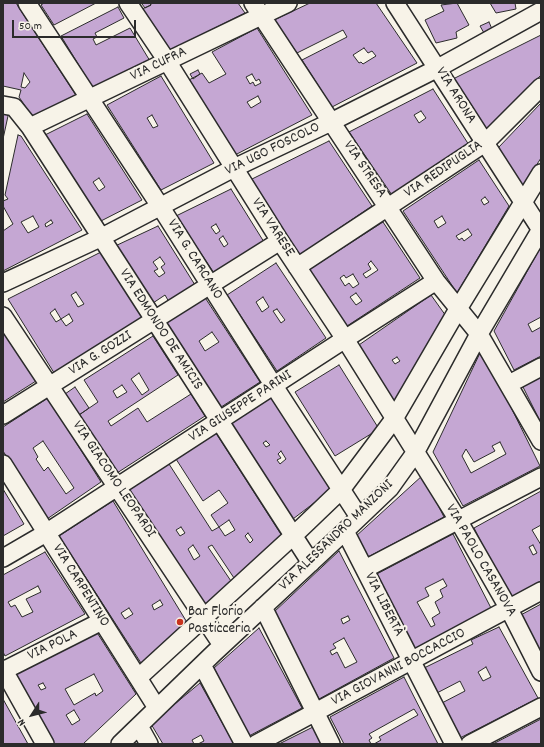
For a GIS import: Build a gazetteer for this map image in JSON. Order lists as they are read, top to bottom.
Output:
{
  "streets": {
    "street": [
      "VIA CUFRA",
      "VIA ARONA",
      "VIA UGO FOSCOLO",
      "VIA STRESA",
      "VIA REDIPUGLIA",
      "VIA VARESE",
      "VIA G. CARCANO",
      "VIA EDMONDO DE AMICIS",
      "VIA G. GOZZI",
      "VIA GIUSEPPE PARINI",
      "VIA GIACOMO LEOPARDI",
      "VIA ALESSANDRO MANZONI",
      "VIA PAOLO CASANOVA",
      "VIA CARPENTINO",
      "VIA LIBERTÀ",
      "VIA POLA",
      "VIA GIOVANNI BOCCACCIO"
    ]
  },
  "crossings": [
    ["VIA CUFRA", "VIA STRESA"],
    ["VIA CUFRA", "VIA VARESE"],
    ["VIA CUFRA", "VIA G. CARCANO"],
    ["VIA CUFRA", "VIA EDMONDO DE AMICIS"],
    ["VIA ARONA", "VIA UGO FOSCOLO"],
    ["VIA ARONA", "VIA REDIPUGLIA"],
    ["VIA ARONA", "VIA ALESSANDRO MANZONI"],
    ["VIA UGO FOSCOLO", "VIA STRESA"],
    ["VIA UGO FOSCOLO", "VIA VARESE"],
    ["VIA UGO FOSCOLO", "VIA G. CARCANO"],
    ["VIA UGO FOSCOLO", "VIA EDMONDO DE AMICIS"],
    ["VIA STRESA", "VIA REDIPUGLIA"],
    ["VIA STRESA", "VIA GIUSEPPE PARINI"],
    ["VIA STRESA", "VIA ALESSANDRO MANZONI"],
    ["VIA REDIPUGLIA", "VIA VARESE"],
    ["VIA VARESE", "VIA G. GOZZI"],
    ["VIA VARESE", "VIA GIUSEPPE PARINI"],
    ["VIA VARESE", "VIA ALESSANDRO MANZONI"],
    ["VIA VARESE", "VIA PAOLO CASANOVA"],
    ["VIA G. CARCANO", "VIA G. GOZZI"],
    ["VIA G. CARCANO", "VIA GIUSEPPE PARINI"],
    ["VIA G. CARCANO", "VIA ALESSANDRO MANZONI"],
    ["VIA EDMONDO DE AMICIS", "VIA G. GOZZI"],
    ["VIA EDMONDO DE AMICIS", "VIA GIUSEPPE PARINI"],
    ["VIA EDMONDO DE AMICIS", "VIA ALESSANDRO MANZONI"],
    ["VIA G. GOZZI", "VIA GIACOMO LEOPARDI"],
    ["VIA GIUSEPPE PARINI", "VIA GIACOMO LEOPARDI"],
    ["VIA GIUSEPPE PARINI", "VIA CARPENTINO"],
    ["VIA GIACOMO LEOPARDI", "VIA ALESSANDRO MANZONI"],
    ["VIA ALESSANDRO MANZONI", "VIA PAOLO CASANOVA"],
    ["VIA ALESSANDRO MANZONI", "VIA CARPENTINO"],
    ["VIA ALESSANDRO MANZONI", "VIA LIBERTÀ"],
    ["VIA PAOLO CASANOVA", "VIA GIOVANNI BOCCACCIO"],
    ["VIA CARPENTINO", "VIA POLA"],
    ["VIA LIBERTÀ", "VIA GIOVANNI BOCCACCIO"]
  ],
  "places": ["Bar Florio Pasticceria"],
  "scale_bar": "50 m",
  "north": "bottom left"
}
